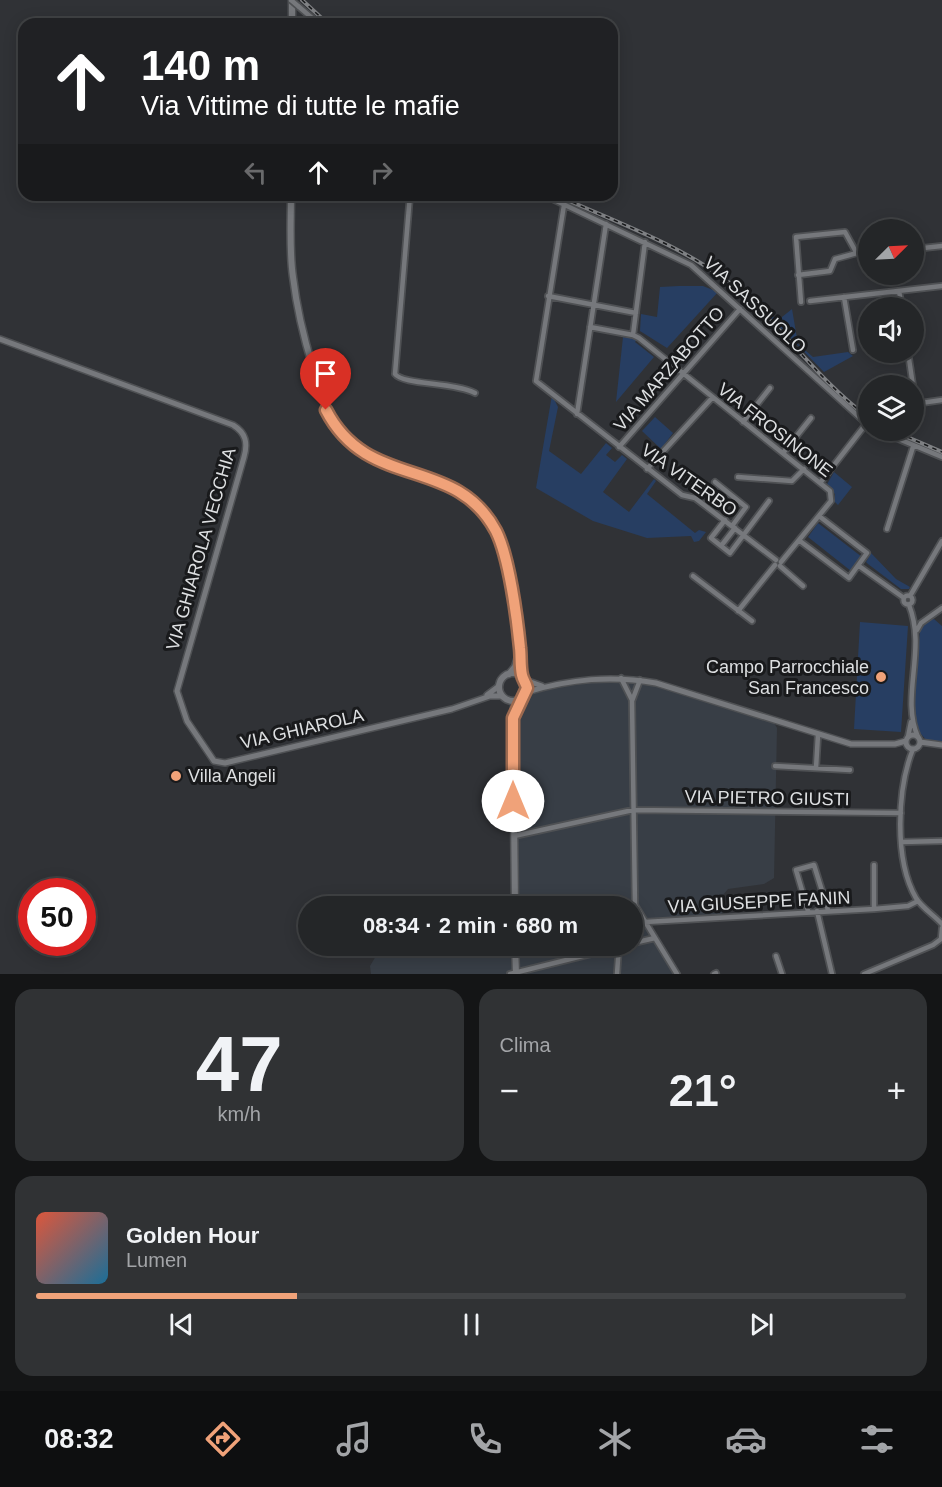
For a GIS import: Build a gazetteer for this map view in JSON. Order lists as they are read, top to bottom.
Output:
{
  "streets": {
    "street": [
      "VIA SASSUOLO",
      "VIA MARZABOTTO",
      "VIA FROSINONE",
      "VIA VITERBO",
      "VIA GHIAROLA VECCHIA",
      "VIA GHIAROLA",
      "VIA PIETRO GIUSTI",
      "VIA GIUSEPPE FANIN"
    ]
  },
  "crossings": [
    ["VIA SASSUOLO", "VIA MARZABOTTO"],
    ["VIA MARZABOTTO", "VIA FROSINONE"],
    ["VIA MARZABOTTO", "VIA VITERBO"],
    ["VIA FROSINONE", "VIA VITERBO"],
    ["VIA GHIAROLA VECCHIA", "VIA GHIAROLA"]
  ],
  "places": ["Campo Parrocchiale San Francesco", "Villa Angeli"],
  "north": "top right",
  "page": {
    "turn": ["140 m", "Via Vittime di tutte le mafie"],
    "limit": "50",
    "trip": "08:34 · 2 min · 680 m",
    "tile": [
      ["47", "km/h"],
      "Clima"
    ],
    "heat": ["−", "21°", "+"],
    "song": ["Golden Hour", "Lumen"],
    "tabs": "08:32"
  }
}
